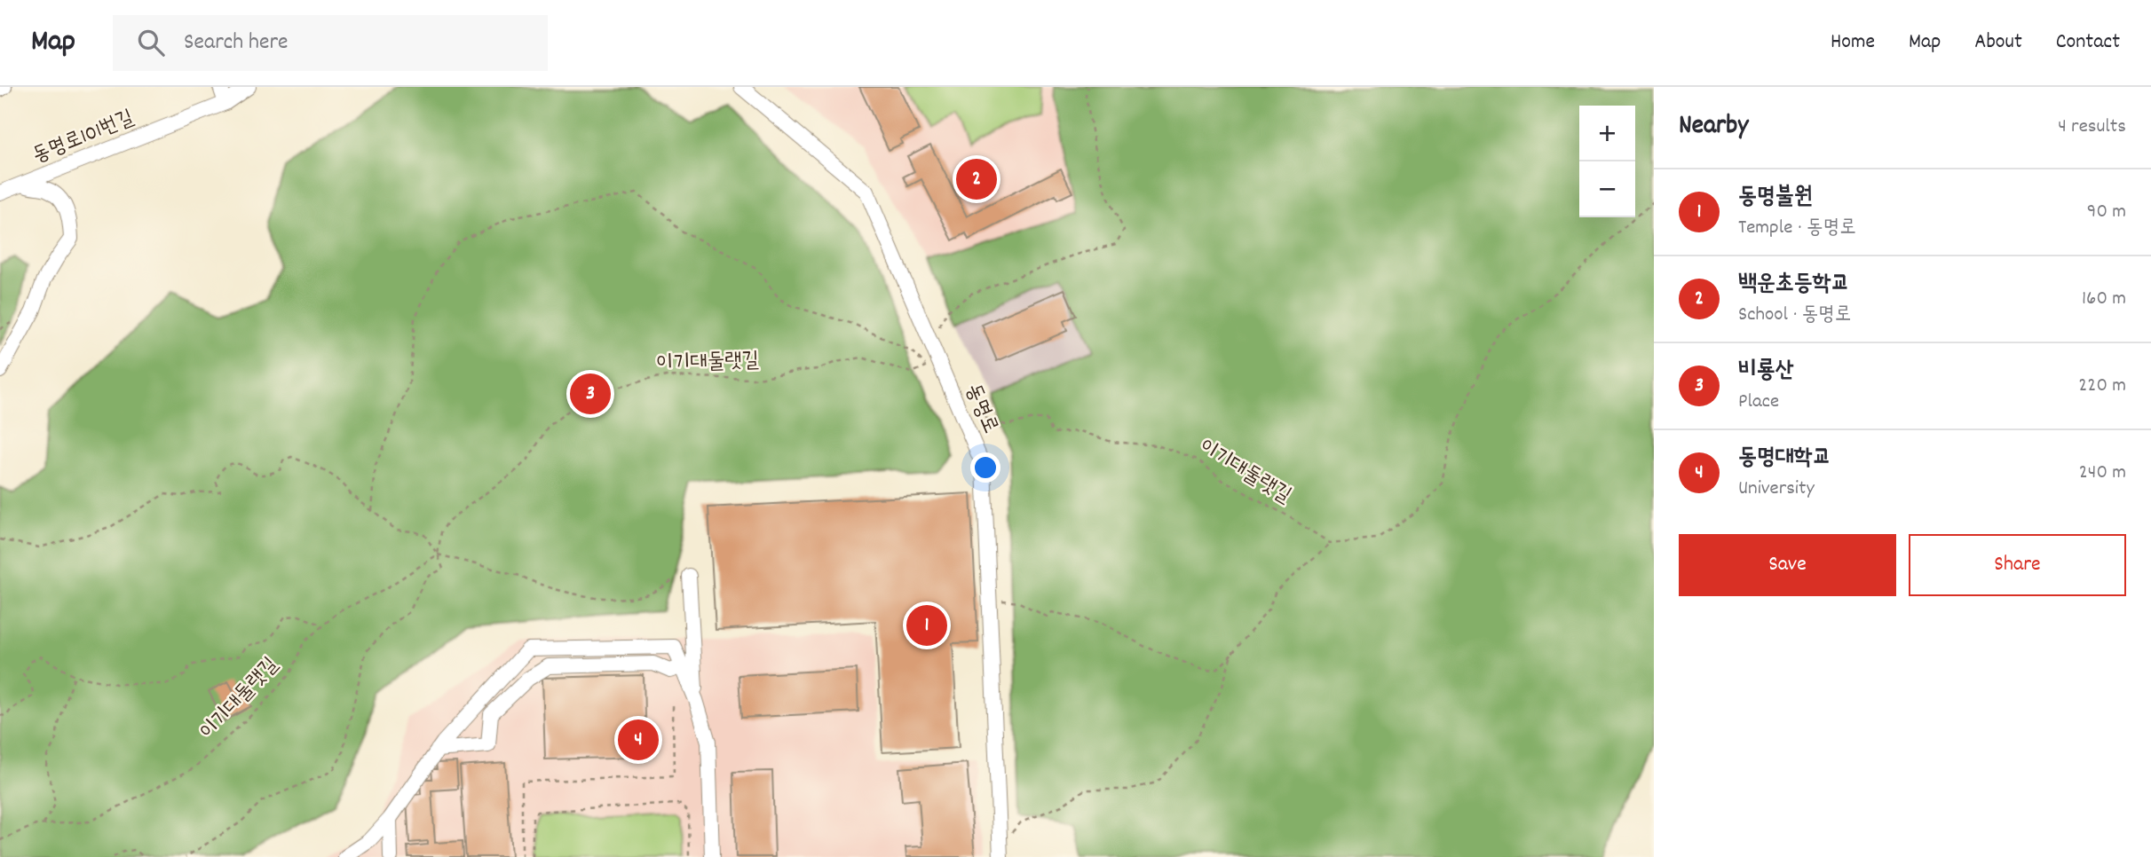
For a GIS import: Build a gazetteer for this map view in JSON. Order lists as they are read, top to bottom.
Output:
{
  "streets": {
    "street": ["동명로101번길", "동명로"],
    "path": ["이기대둘랫길"]
  },
  "page": {
    "header": "Map",
    "search": "Search here",
    "nav": [
      "Home",
      "Map",
      "About",
      "Contact"
    ],
    "heading": ["Nearby", "4 results"],
    "map_buttons": ["+", "−"],
    "pins": [
      "2",
      "3",
      "1",
      "4"
    ],
    "list": [
      {
        "mark": "1",
        "name": "동명불원",
        "note": "Temple · 동명로",
        "value": "90 m"
      },
      {
        "mark": "2",
        "name": "백운초등학교",
        "note": "School · 동명로",
        "value": "160 m"
      },
      {
        "mark": "3",
        "name": "비룡산",
        "note": "Place",
        "value": "220 m"
      },
      {
        "mark": "4",
        "name": "동명대학교",
        "note": "University",
        "value": "240 m"
      }
    ],
    "buttons": ["Save", "Share"]
  }
}
